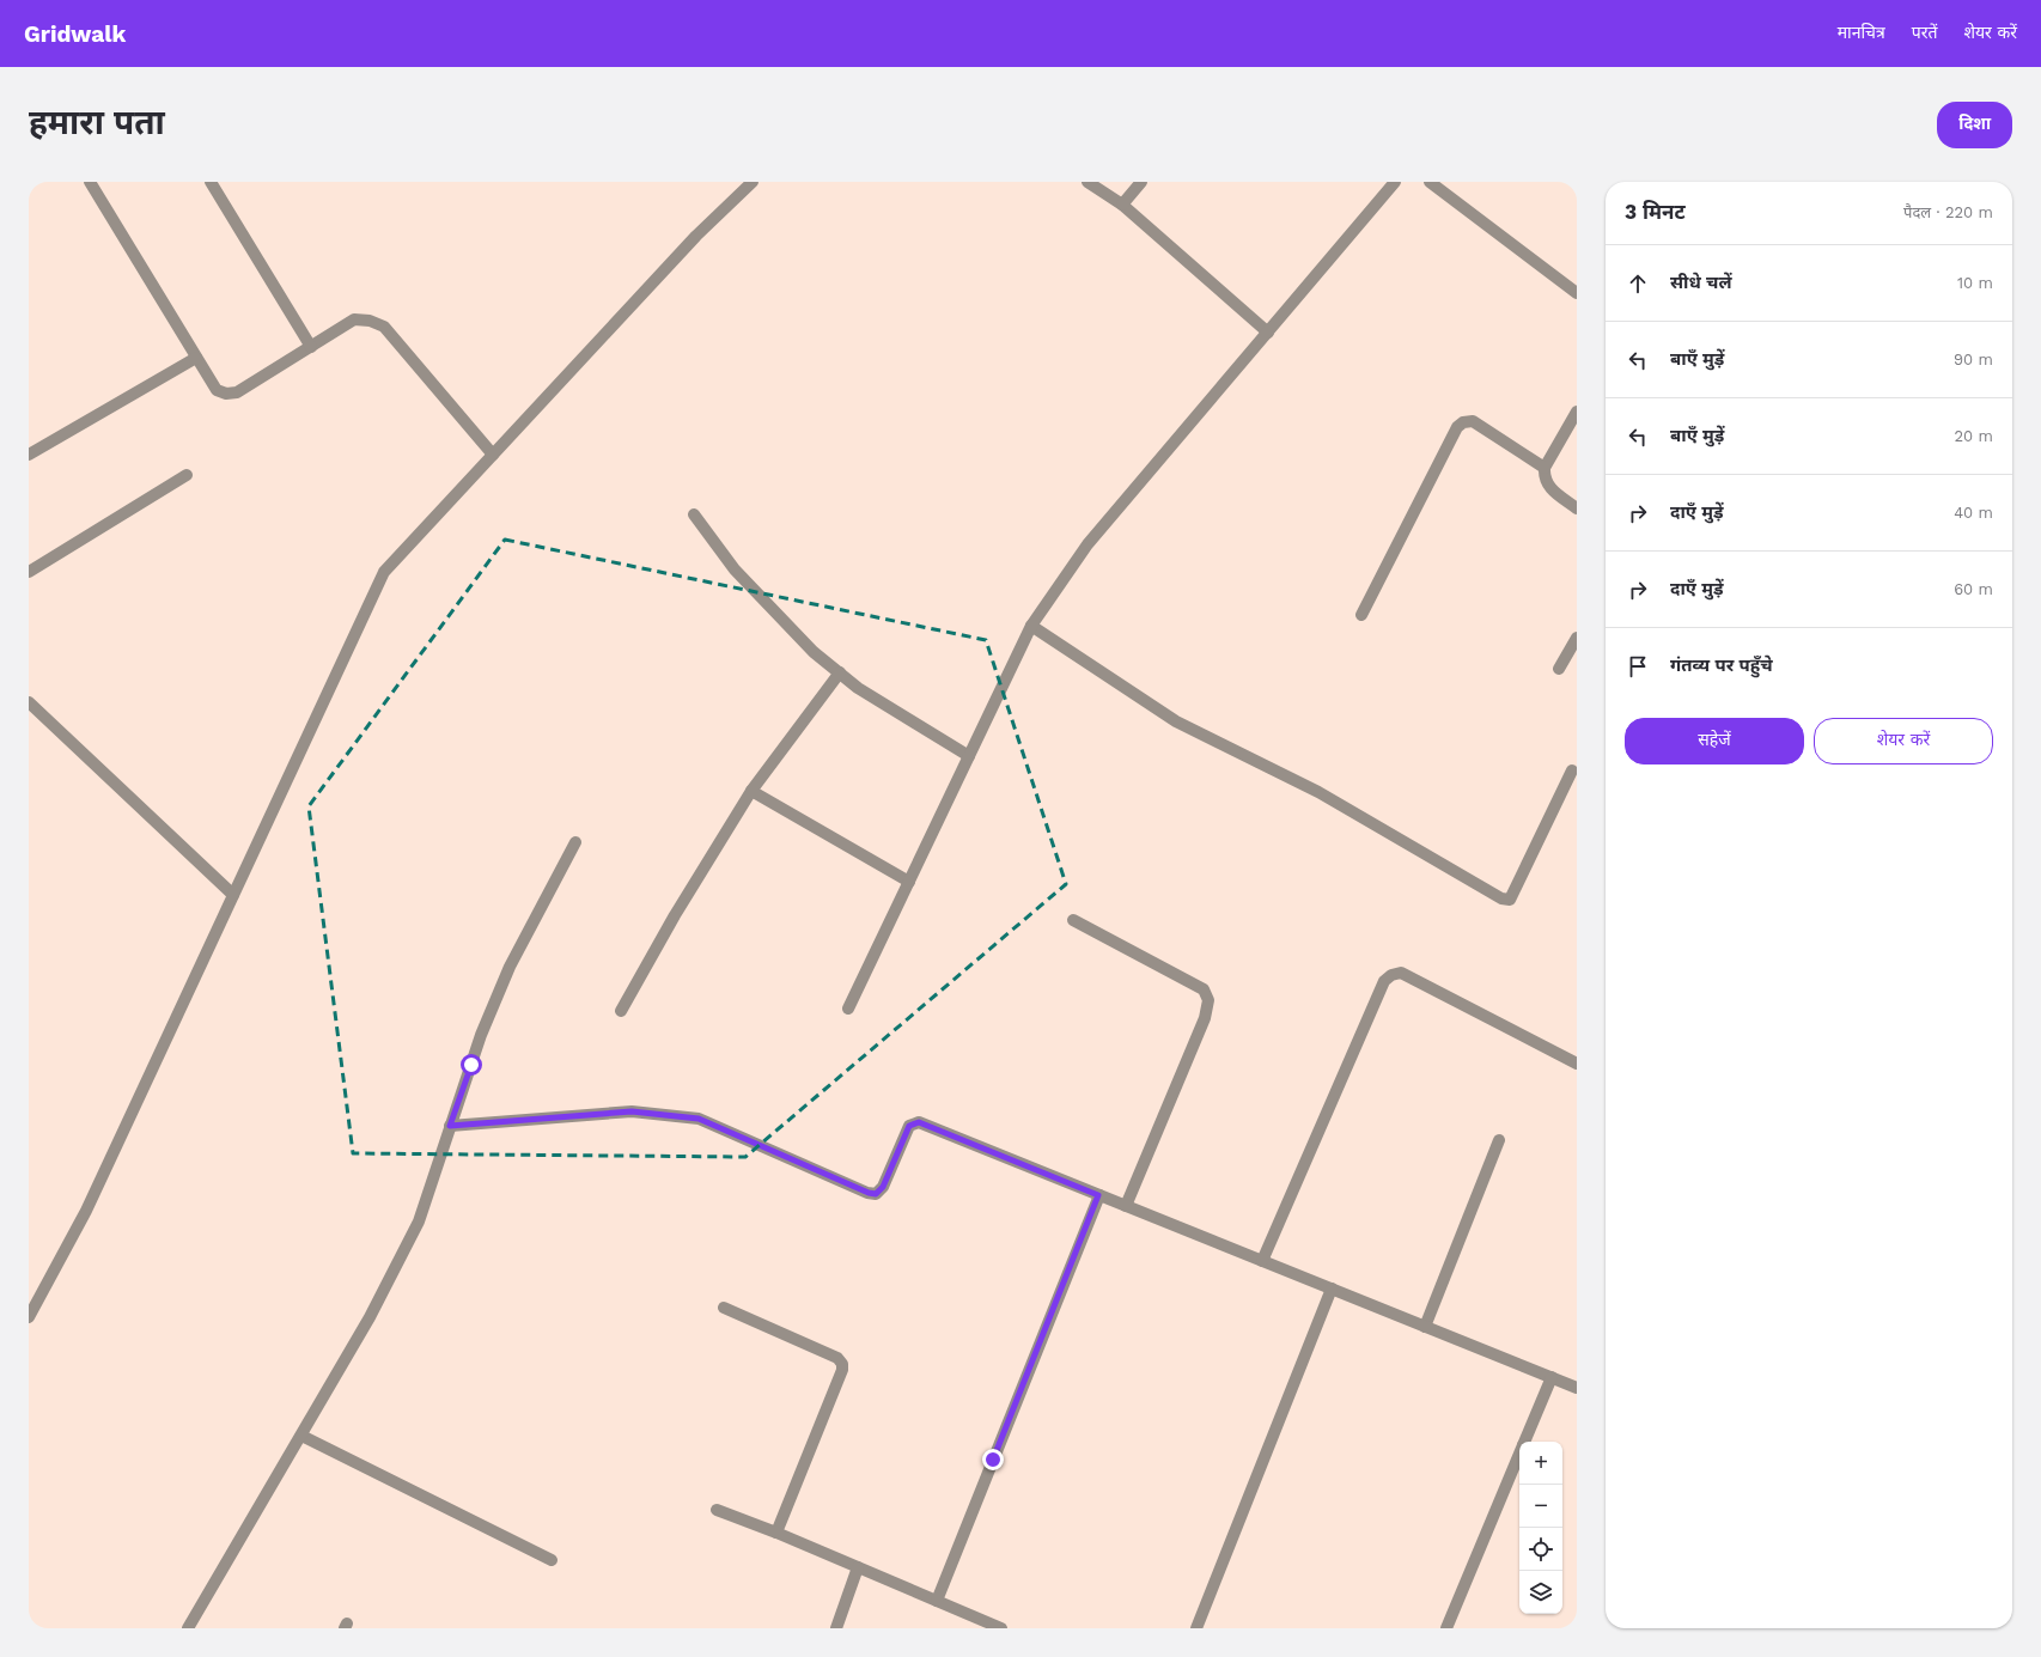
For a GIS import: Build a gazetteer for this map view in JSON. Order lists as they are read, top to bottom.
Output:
{
  "page": {
    "header": "Gridwalk",
    "nav": ["मानचित्र", "परतें", "शेयर करें"],
    "buttons": [
      "दिशा",
      ["सहेजें", "शेयर करें"]
    ],
    "title": "हमारा पता",
    "heading": ["3 मिनट", "पैदल · 220 m"],
    "list": [
      ["सीधे चलें", "10 m"],
      ["बाएँ मुड़ें", "90 m"],
      ["बाएँ मुड़ें", "20 m"],
      ["दाएँ मुड़ें", "40 m"],
      ["दाएँ मुड़ें", "60 m"],
      "गंतव्य पर पहुँचे"
    ],
    "map_buttons": ["+", "−"]
  }
}
